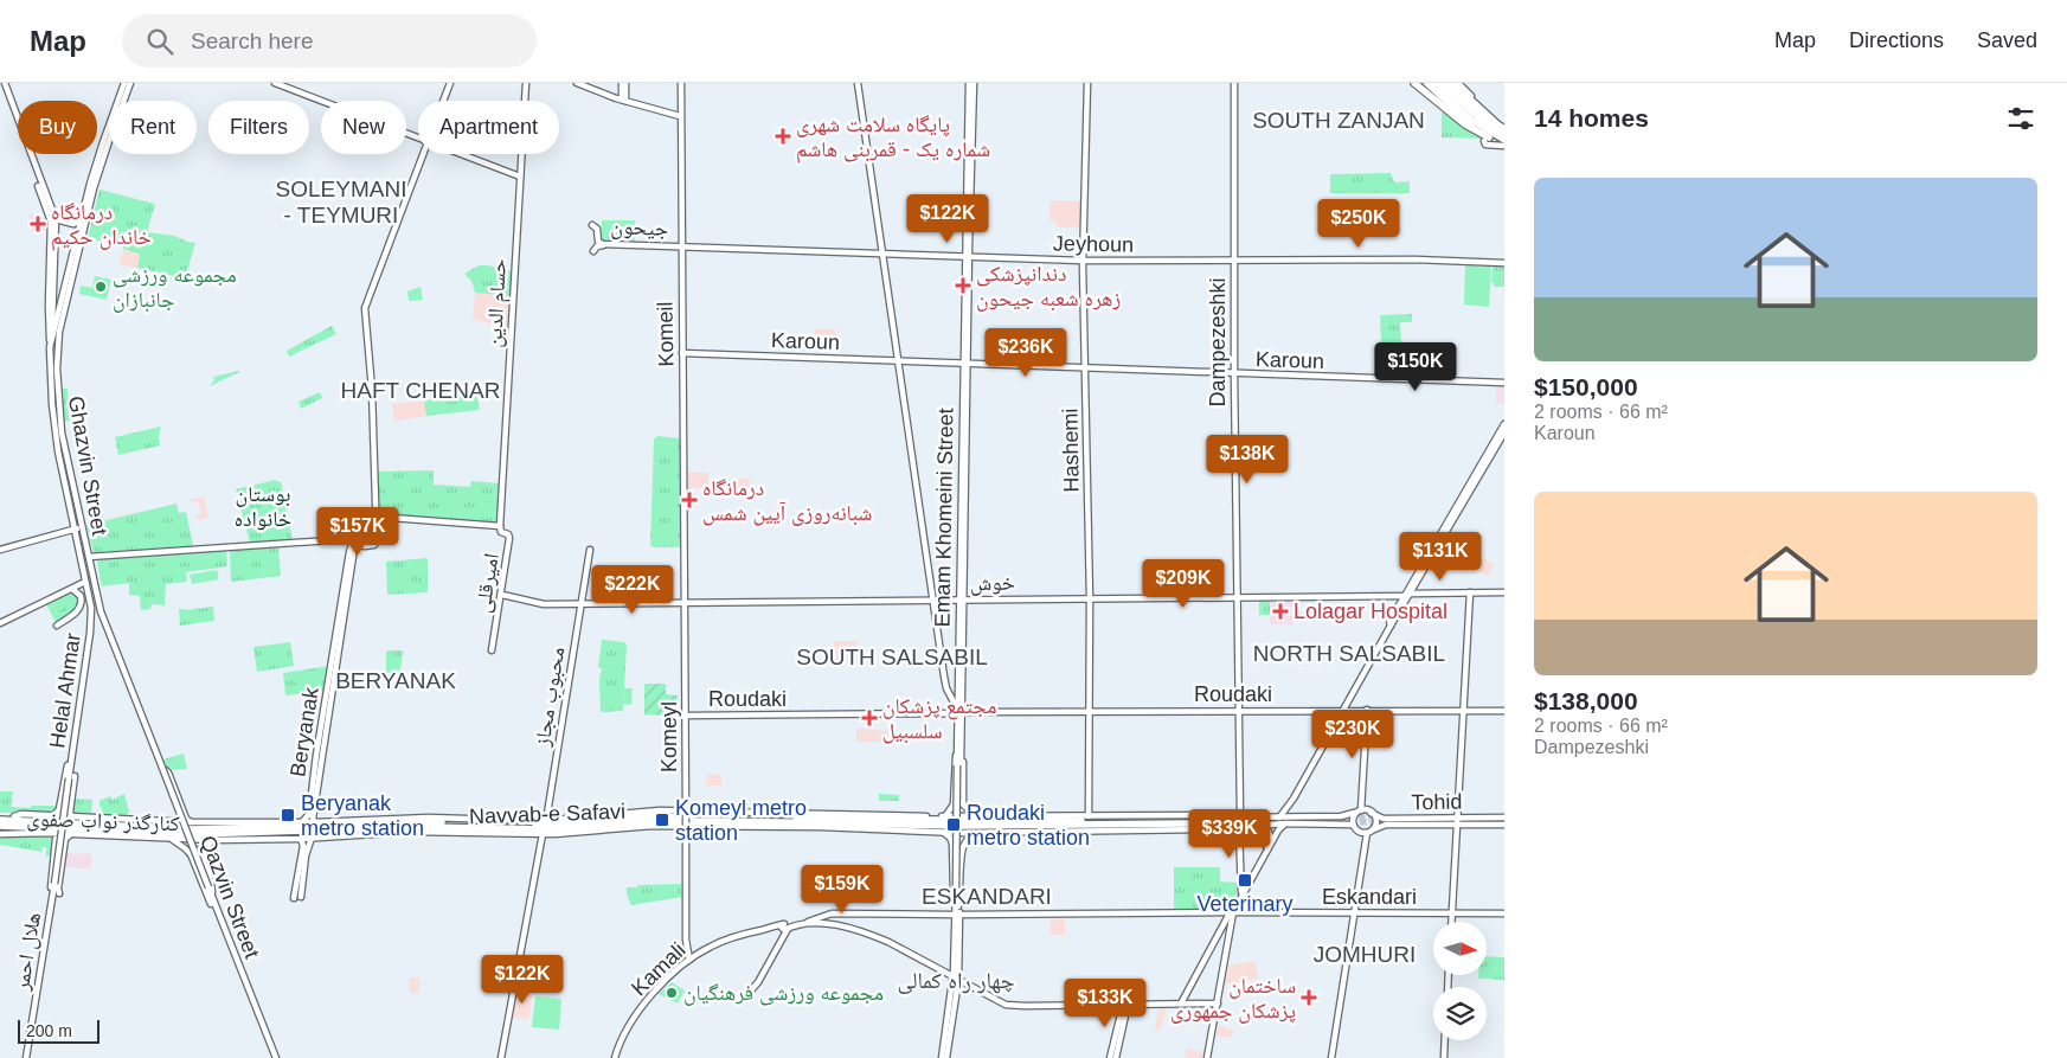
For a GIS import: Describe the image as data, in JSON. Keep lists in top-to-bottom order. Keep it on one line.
{"streets":{"main road":["جیحون","Jeyhoun","حسام الدین","Komeil","Karoun","Dampezeshki","Hashemi","Ghazvin Street","Emam Khomeini Street","امیرقلی","خوش","Helal Ahmar","Roudaki","محبوب مجاز","Beryanak","Komeyl","Tohid","Navvab-e Safavi","کنارگذر نواب صفوی","Qazvin Street","Eskandari","هلال احمر","Kamali"]},"crossings":[["جیحون","Jeyhoun"],["جیحون","Komeil"],["Jeyhoun","Komeil"],["Jeyhoun","Dampezeshki"],["Jeyhoun","Hashemi"],["Jeyhoun","Emam Khomeini Street"],["حسام الدین","امیرقلی"],["Komeil","Karoun"],["Komeil","Komeyl"],["Karoun","Dampezeshki"],["Karoun","Hashemi"],["Karoun","Emam Khomeini Street"],["Karoun","Komeyl"],["Dampezeshki","خوش"],["Dampezeshki","Roudaki"],["Hashemi","خوش"],["Hashemi","Roudaki"],["Hashemi","Navvab-e Safavi"],["Ghazvin Street","Helal Ahmar"],["Ghazvin Street","Qazvin Street"],["Emam Khomeini Street","خوش"],["Emam Khomeini Street","Roudaki"],["Emam Khomeini Street","Eskandari"],["Emam Khomeini Street","Kamali"],["امیرقلی","خوش"],["خوش","محبوب مجاز"],["خوش","Komeyl"],["Helal Ahmar","هلال احمر"],["Roudaki","Komeyl"],["Beryanak","کنارگذر نواب صفوی"],["Komeyl","Kamali"],["Tohid","Navvab-e Safavi"],["Navvab-e Safavi","کنارگذر نواب صفوی"],["Eskandari","Kamali"]],"districts":["SOUTH ZANJAN","SOLEYMANI - TEYMURI","HAFT CHENAR","NORTH SALSABIL","SOUTH SALSABIL","BERYANAK","ESKANDARI","JOMHURI","چهار راه کمالی"],"parks":["بوستان خانواده"],"places":{"health":["پایگاه سلامت شهری شماره یک - قمربنی هاشم","درمانگاه خاندان حکیم","دندانپزشکی زهره شعبه جیحون","درمانگاه شبانه‌روزی آیین شمس","Lolagar Hospital","مجتمع پزشکان سلسبیل","ساختمان پزشکان جمهوری"],"other":["مجموعه ورزشی جانبازان","مجموعه ورزشی فرهنگیان"],"transit":["Beryanak metro station","Komeyl metro station","Roudaki metro station","Veterinary"]},"scale_bar":"200 m","north":"right","page":{"header":"Map","search":"Search here","nav":["Map","Directions","Saved"],"heading":"14 homes","chip":["Buy","Rent","Filters","New","Apartment"],"list":[{"name":"$150,000","note":"2 rooms · 66 m² · Karoun"},{"name":"$138,000","note":"2 rooms · 66 m² · Dampezeshki"}],"price":["$122K","$250K","$236K","$150K","$138K","$157K","$131K","$209K","$222K","$230K","$339K","$159K","$122K","$133K"],"scale":"200 m"}}
